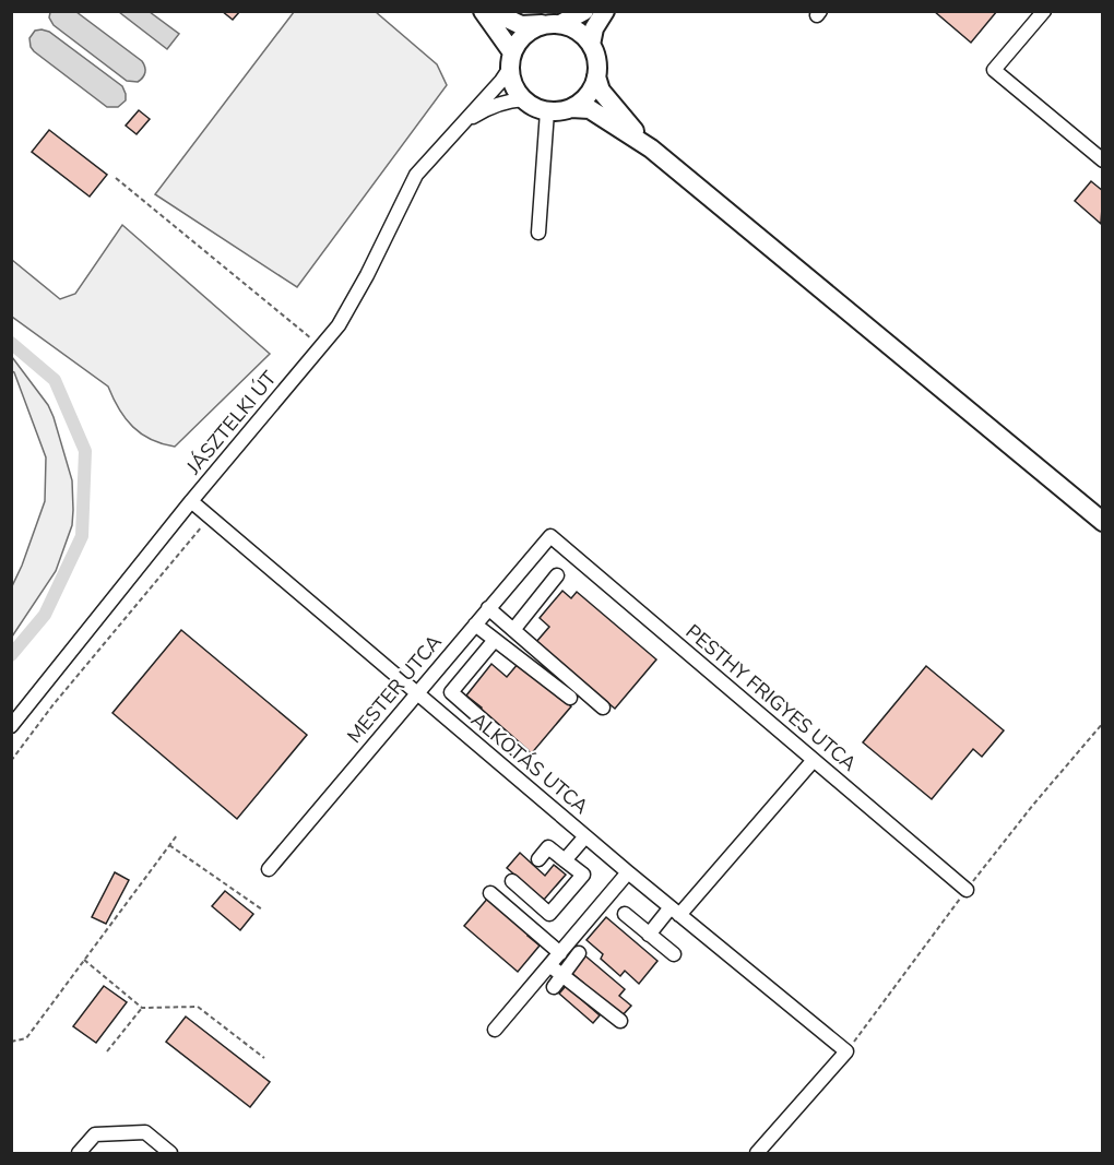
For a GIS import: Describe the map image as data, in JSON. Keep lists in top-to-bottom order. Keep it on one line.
{"streets":{"street":["JÁSZTELKI ÚT","MESTER UTCA","PESTHY FRIGYES UTCA","ALKOTÁS UTCA"]},"crossings":[["JÁSZTELKI ÚT","ALKOTÁS UTCA"],["MESTER UTCA","PESTHY FRIGYES UTCA"],["MESTER UTCA","ALKOTÁS UTCA"]]}
